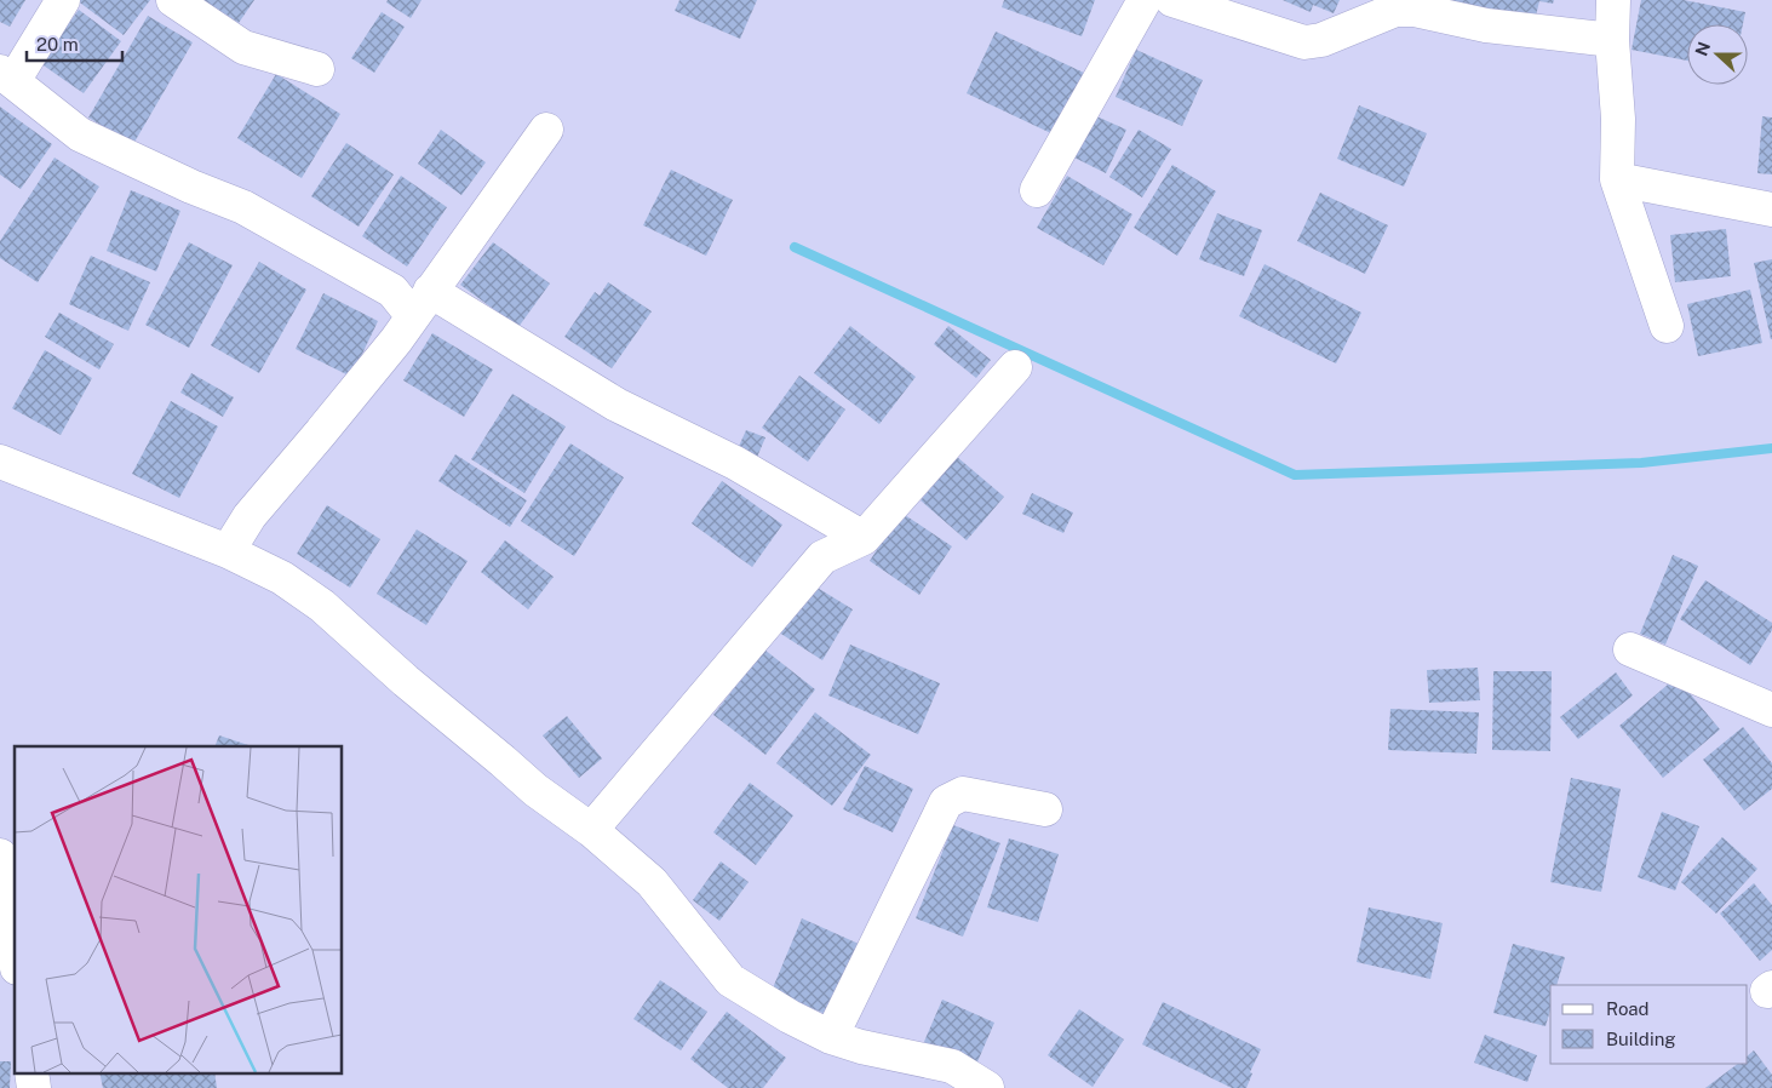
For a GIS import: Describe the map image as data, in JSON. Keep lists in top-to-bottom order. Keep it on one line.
{"legend":["Road","Building"],"scale_bar":"20 m","north":"left"}
